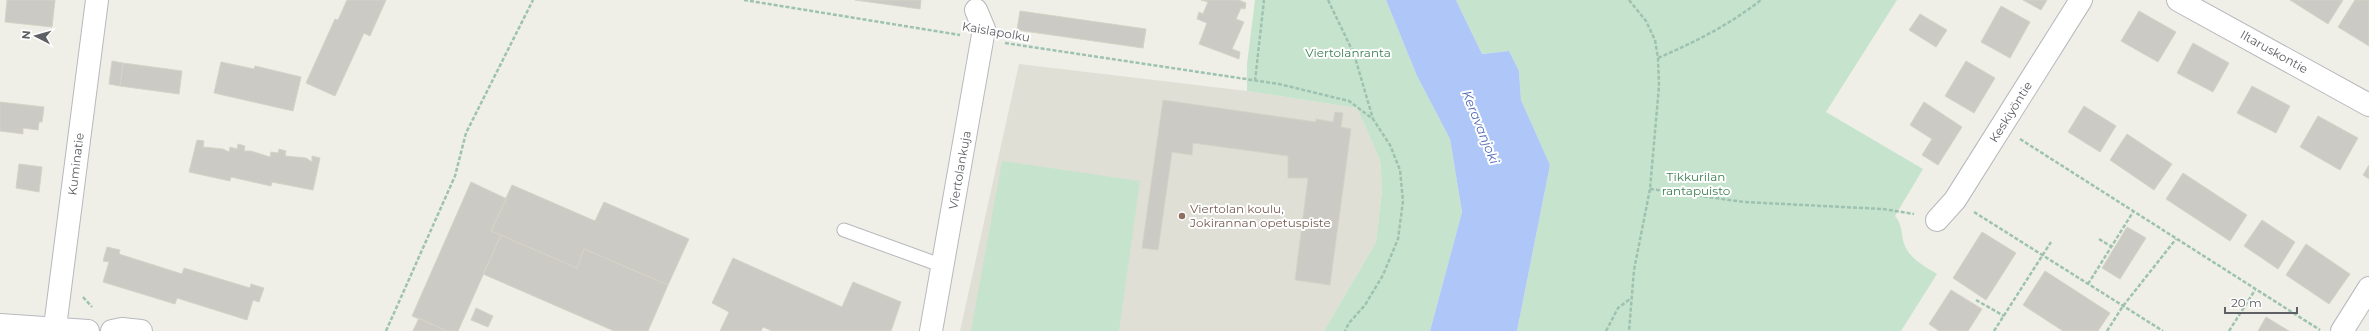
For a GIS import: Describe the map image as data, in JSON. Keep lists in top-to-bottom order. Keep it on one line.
{"streets":{"street":["Iltaruskontie","Keskiyöntie","Kuminatie","Viertolankuja"],"path":["Kaislapolku"]},"crossings":[["Kaislapolku","Viertolankuja"]],"water":["Keravanjoki"],"parks":["Viertolanranta","Tikkurilan rantapuisto"],"places":["Viertolan koulu, Jokirannan opetuspiste"],"scale_bar":"20 m","north":"left"}
